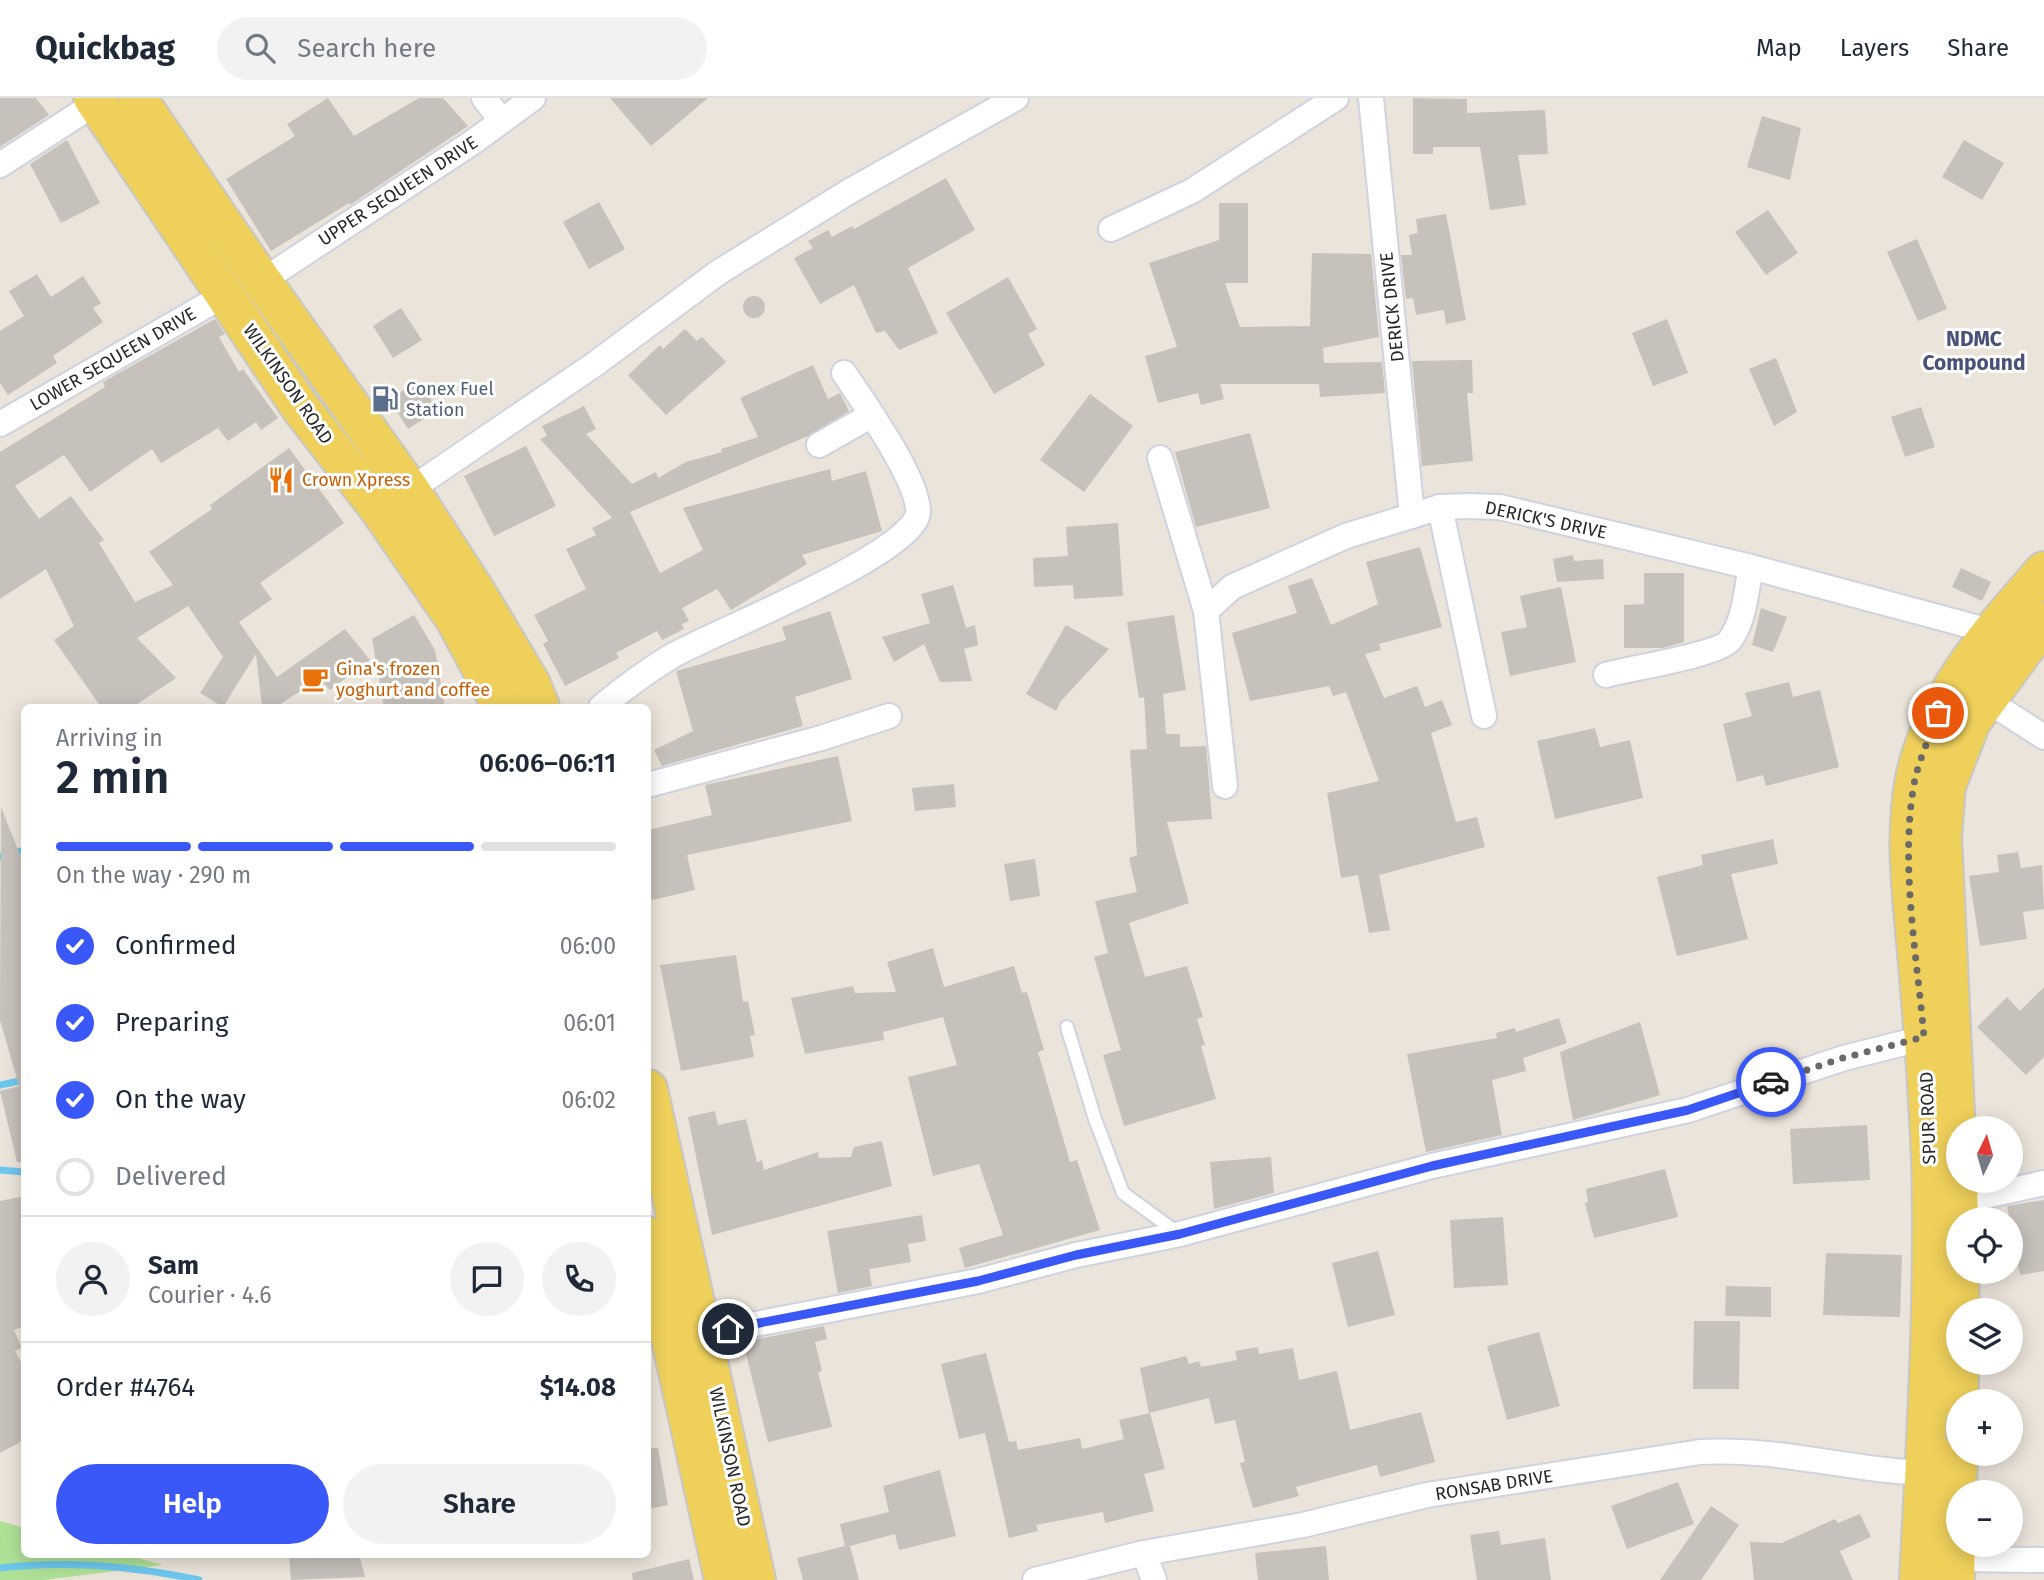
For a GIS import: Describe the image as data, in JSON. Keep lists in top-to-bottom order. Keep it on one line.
{"streets":{"main road":["WILKINSON ROAD","SPUR ROAD"],"street":["UPPER SEQUEEN DRIVE","DERICK DRIVE","LOWER SEQUEEN DRIVE","DERICK'S DRIVE","RONSAB DRIVE"]},"crossings":[["UPPER SEQUEEN DRIVE","WILKINSON ROAD"],["DERICK DRIVE","DERICK'S DRIVE"],["LOWER SEQUEEN DRIVE","WILKINSON ROAD"],["DERICK'S DRIVE","SPUR ROAD"],["SPUR ROAD","RONSAB DRIVE"]],"districts":["NDMC Compound"],"places":{"fuel station":["Conex Fuel Station"],"restaurant":["Crown Xpress"],"cafe":["Gina's frozen yoghurt and coffee"]},"north":"top","page":{"header":"Quickbag","search":"Search here","nav":["Map","Layers","Share"],"heading":["2 min","Arriving in","06:06–06:11"],"panel":["Sam","Courier · 4.6","Order #4764","$14.08"],"bar":"On the way · 290 m","list":[["Confirmed","06:00"],["Preparing","06:01"],["On the way","06:02"],"Delivered"],"map_buttons":["+","−"],"buttons":["Help","Share"]}}
